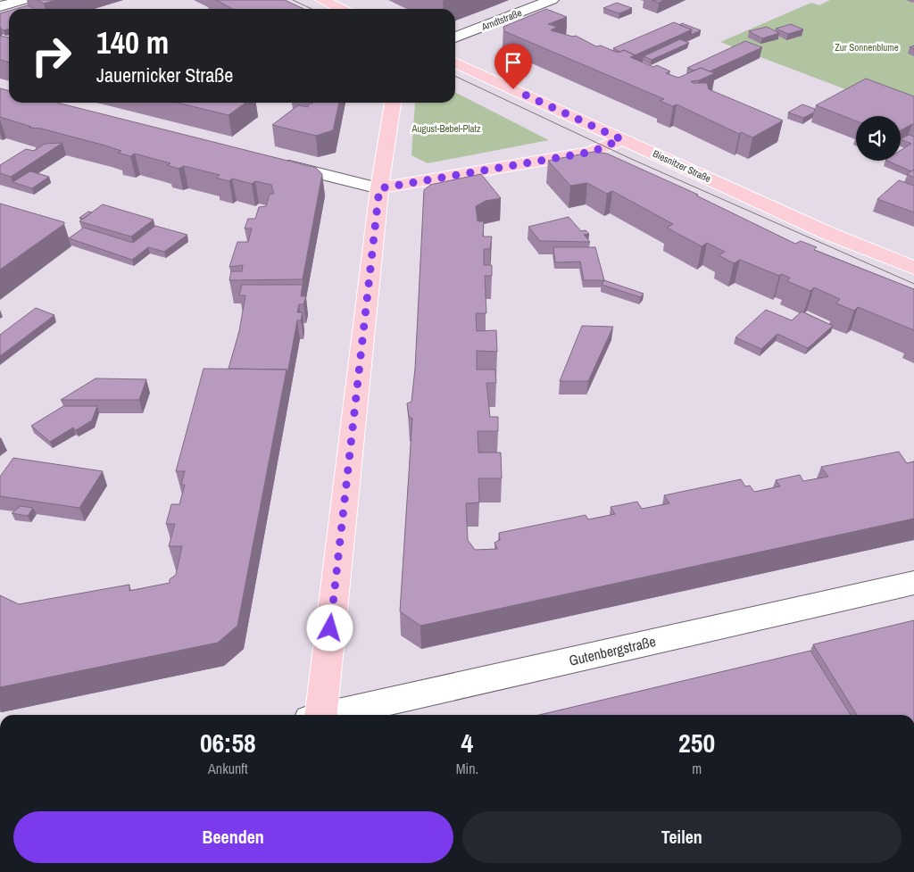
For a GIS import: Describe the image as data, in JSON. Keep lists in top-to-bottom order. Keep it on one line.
{"streets":{"main road":["Biesnitzer Straße"],"street":["Arndtstraße","Gutenbergstraße"]},"parks":["Zur Sonnenblume","August-Bebel-Platz"],"page":{"turn":["140 m","Jauernicker Straße"],"eta":["06:58","Ankunft","4","Min.","250","m"],"buttons":["Beenden","Teilen"]}}
